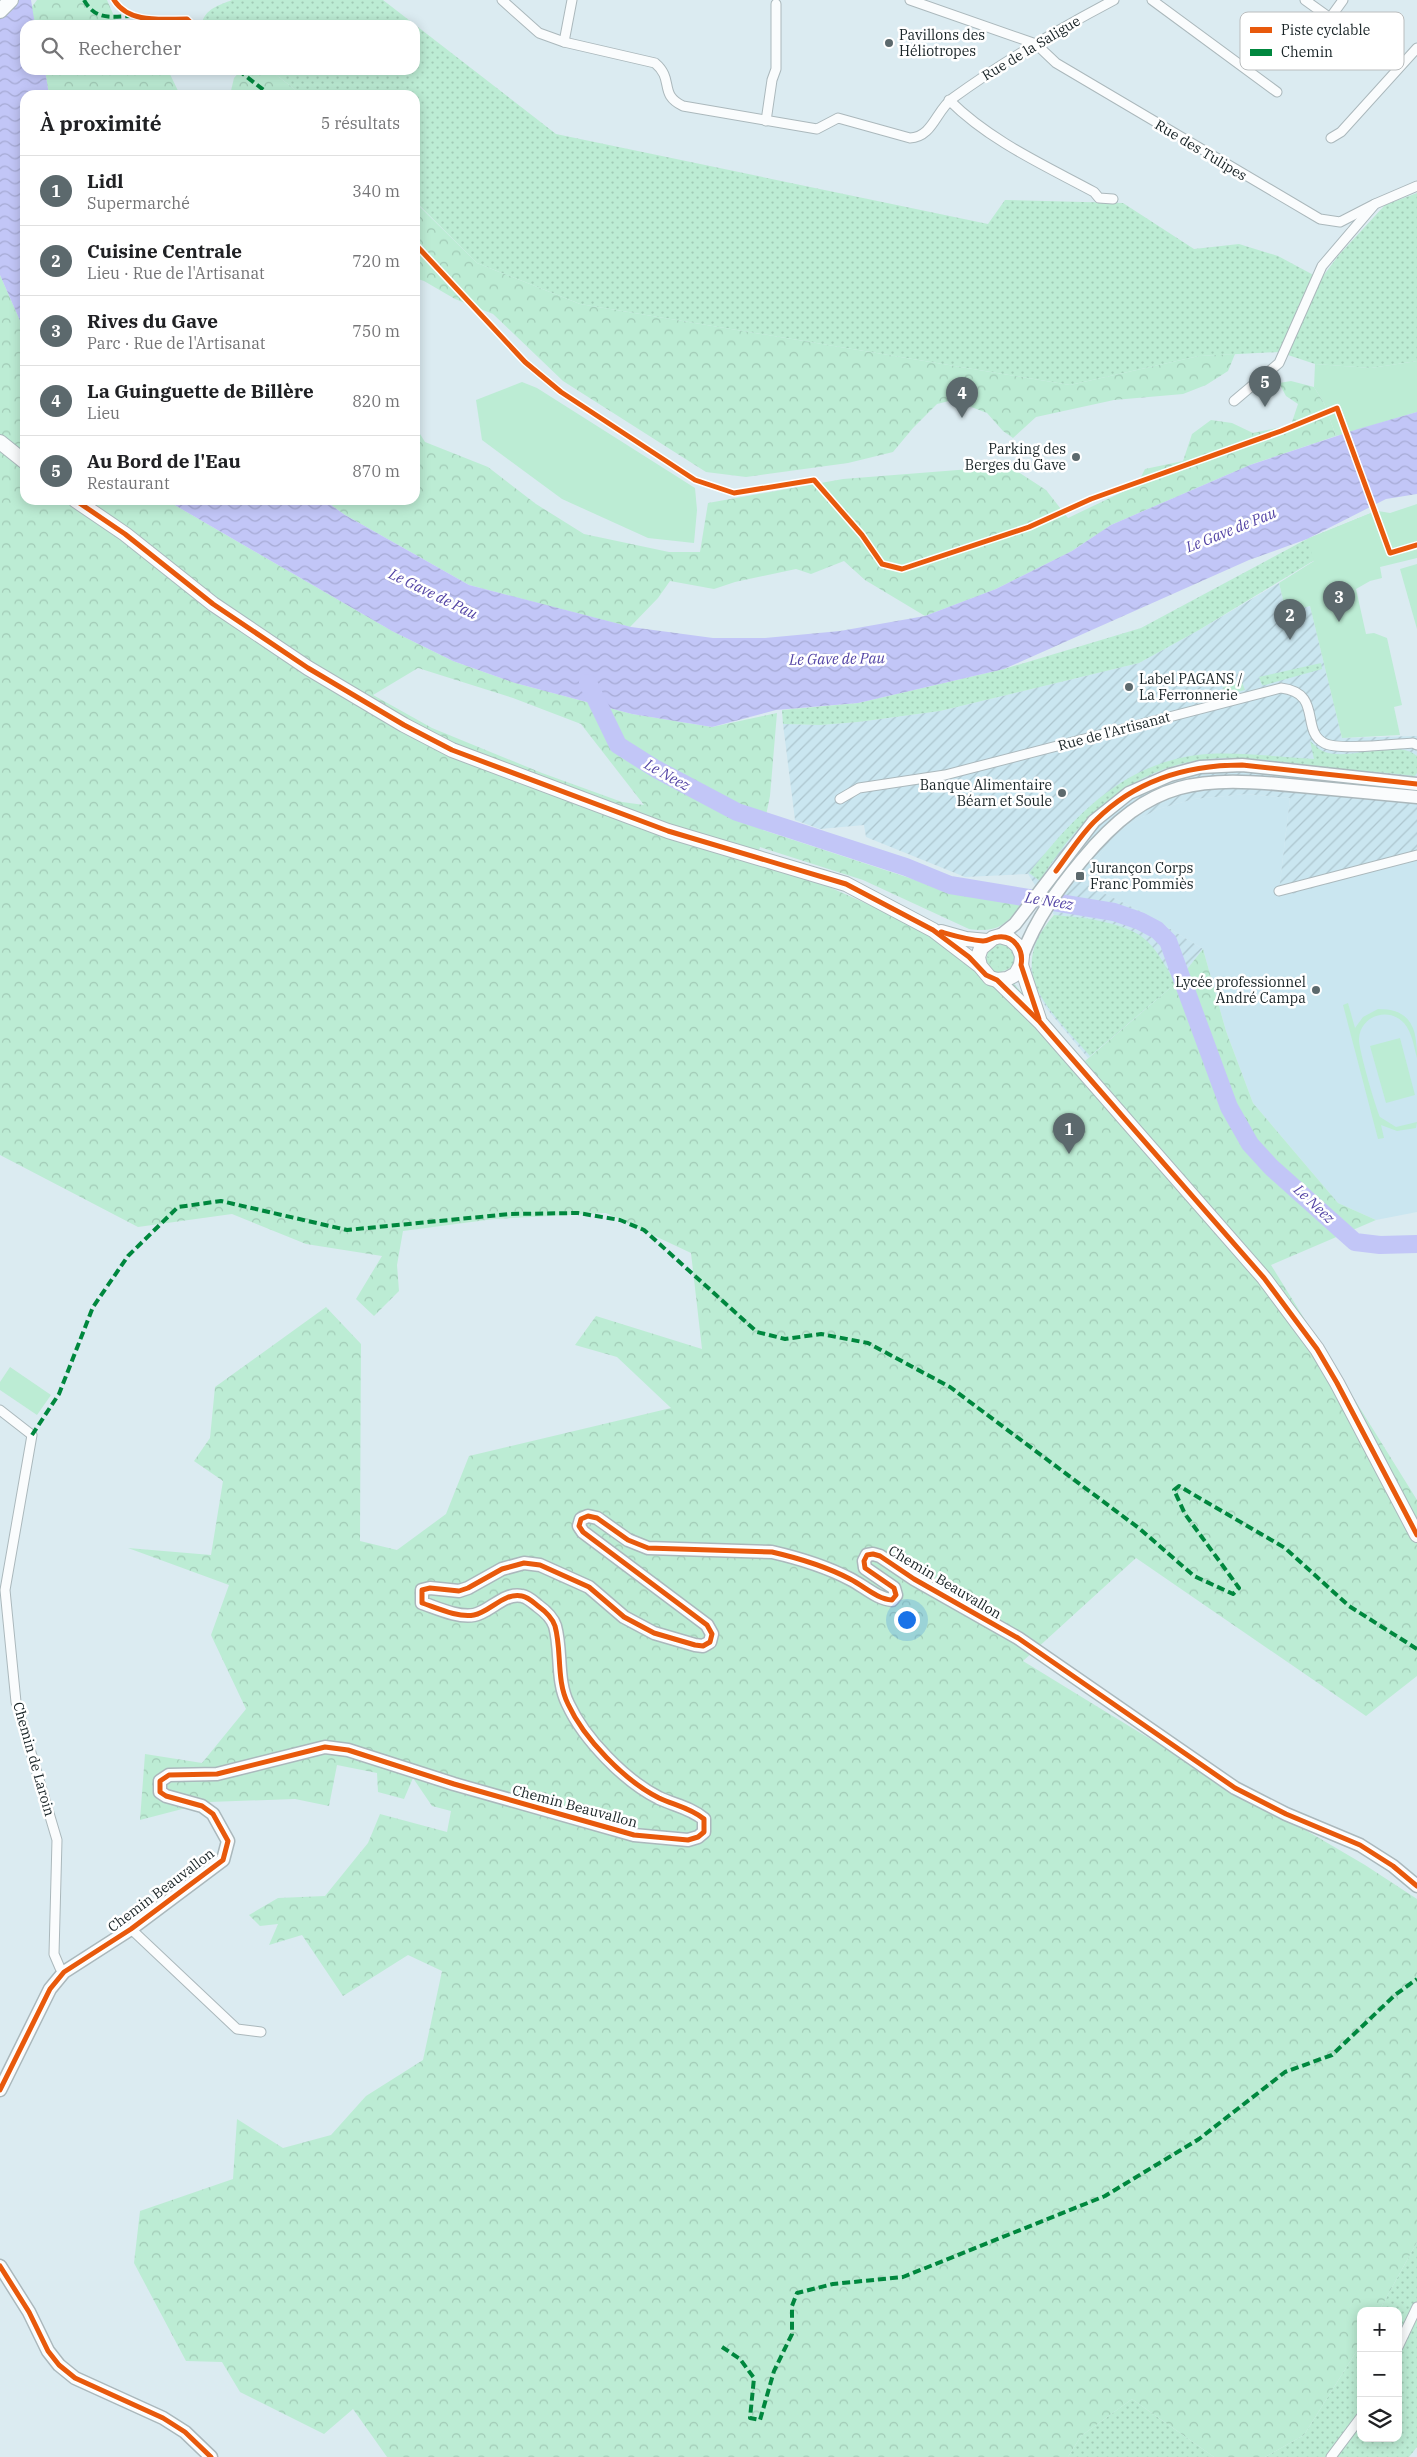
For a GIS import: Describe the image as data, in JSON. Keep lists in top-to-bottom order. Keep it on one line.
{"streets":{"street":["Rue de la Saligue","Rue des Tulipes","Rue de l'Artisanat","Chemin Beauvallon","Chemin de Laroin"]},"crossings":[["Rue de la Saligue","Rue des Tulipes"],["Chemin Beauvallon","Chemin de Laroin"]],"water":["Le Gave de Pau","Le Neez"],"places":{"other":["Pavillons des Héliotropes","Parking des Berges du Gave","Label PAGANS / La Ferronnerie","Banque Alimentaire Béarn et Soule","Lycée professionnel André Campa"],"transit":["Jurançon Corps Franc Pommiès"]},"legend":["Piste cyclable","Chemin"],"page":{"search":"Rechercher","heading":["À proximité","5 résultats"],"list":[{"mark":"1","name":"Lidl","note":"Supermarché","value":"340 m"},{"mark":"2","name":"Cuisine Centrale","note":"Lieu · Rue de l'Artisanat","value":"720 m"},{"mark":"3","name":"Rives du Gave","note":"Parc · Rue de l'Artisanat","value":"750 m"},{"mark":"4","name":"La Guinguette de Billère","note":"Lieu","value":"820 m"},{"mark":"5","name":"Au Bord de l'Eau","note":"Restaurant","value":"870 m"}],"pins":["5","4","3","2","1"],"map_buttons":["+","−"]}}
